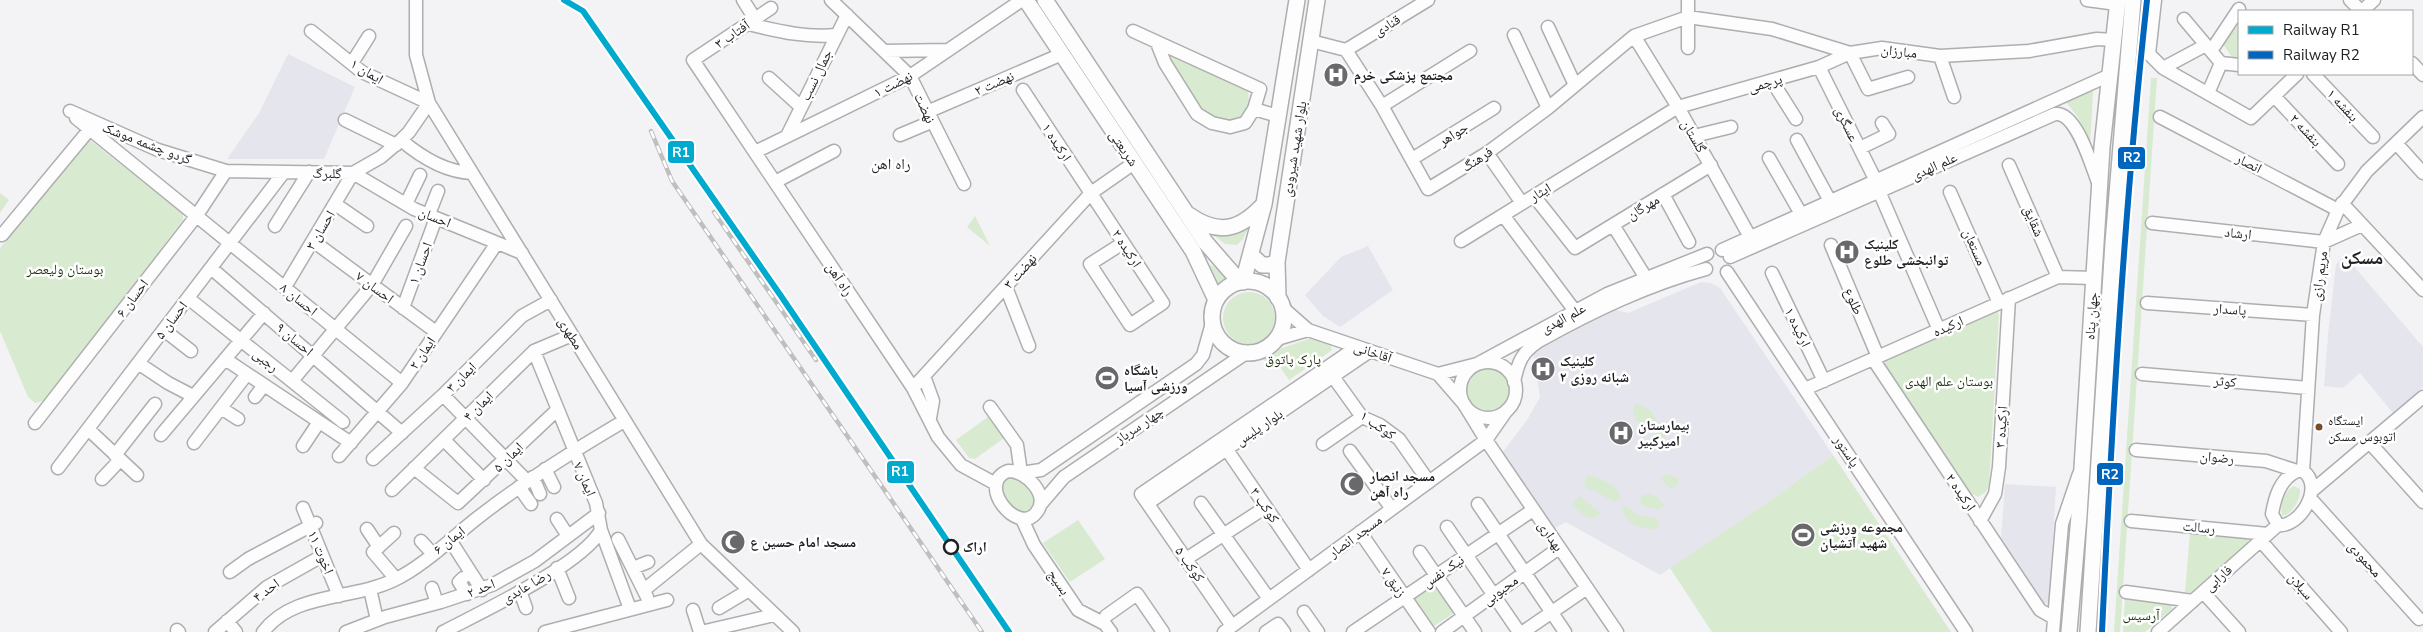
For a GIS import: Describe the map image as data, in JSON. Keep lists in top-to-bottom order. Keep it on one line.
{"streets":{"main road":["شریعتی","بلوار شهید شیرودی","جهان پناه"],"street":["قنادی","آفتاب ۳","مبارزان","ایمان ۱","جمال نسب","نهضت ۲","پرچمی","نهضت ۱","بنفشه ۱","نهضت","عسگری","بنفشه ۲","جواهر","گلستان","ارکیده ۱","گردو چشمه موشک","فرهنگ","انصار","علم الهدی","گلبرگ","ایثار","مهرگان","احسان","شقایق","احسان ۳","ارشاد","مستعان","ارکیده ۲","احسان ۱","نهضت ۳","مریم رازی","راه آهن","احسان ۷","احسان ۶","احسان ۸","طلوع","پاسدار","احسان ۵","ارکیده","ارکیده ١","مطهری","احسان ۹","آقاخانی","ایمان ۲","رجبی","ایمان ۳","کوثر","ایمان ۴","چهار سرباز","کوکب ۱","بلوار پلیس","ارکیده ۳","پاستور","ایمان ۵","رضوان","ایمان ۷","کوکب ۳","رسالت","مسجد انصار","بهداری","ایمان ۶","اخوت ۱۱","محمودی","کوکب ۵","نیک نفس","فارابی","بسیج","زنبق ۷","رضا عابدی","سبلان","احد ۲","احد ۴","محبوبی"]},"crossings":[["قنادی","فرهنگ"],["آفتاب ۳","راه آهن"],["مبارزان","پرچمی"],["مبارزان","فرهنگ"],["مبارزان","جهان پناه"],["ایمان ۱","گلبرگ"],["ایمان ۱","مطهری"],["جمال نسب","نهضت ۱"],["جمال نسب","نهضت"],["نهضت ۲","نهضت"],["نهضت ۲","شریعتی"],["پرچمی","عسگری"],["پرچمی","گلستان"],["پرچمی","ایثار"],["نهضت ۱","نهضت"],["نهضت ۱","راه آهن"],["عسگری","علم الهدی"],["عسگری","ارکیده"],["جواهر","فرهنگ"],["گلستان","فرهنگ"],["گلستان","علم الهدی"],["گلستان","ایثار"],["گلستان","مهرگان"],["ارکیده ۱","ارکیده ۲"],["ارکیده ۱","نهضت ۳"],["گردو چشمه موشک","گلبرگ"],["گردو چشمه موشک","احسان ۶"],["گردو چشمه موشک","احسان ۸"],["شریعتی","بلوار شهید شیرودی"],["شریعتی","نهضت ۳"],["شریعتی","چهار سرباز"],["بلوار شهید شیرودی","چهار سرباز"],["انصار","مریم رازی"],["علم الهدی","جهان پناه"],["علم الهدی","پاستور"],["علم الهدی","مسجد انصار"],["علم الهدی","بهداری"],["گلبرگ","احسان"],["گلبرگ","احسان ۳"],["گلبرگ","احسان ۶"],["گلبرگ","احسان ۵"],["گلبرگ","مطهری"],["ایثار","مهرگان"],["احسان","احسان ۳"],["احسان","احسان ۱"],["احسان","مطهری"],["احسان","ایمان ۲"],["شقایق","ارکیده"],["احسان ۳","احسان ۷"],["احسان ۳","احسان ۸"],["ارشاد","مریم رازی"],["مستعان","ارکیده"],["مستعان","ارکیده ۳"],["ارکیده ۲","نهضت ۳"],["ارکیده ۲","طلوع"],["ارکیده ۲","ارکیده"],["ارکیده ۲","ارکیده ۳"],["احسان ۱","احسان ۷"],["نهضت ۳","راه آهن"],["مریم رازی","پاسدار"],["مریم رازی","کوثر"],["مریم رازی","رضوان"],["مریم رازی","محمودی"],["راه آهن","چهار سرباز"],["راه آهن","بسیج"],["احسان ۷","ایمان ۲"],["احسان ۶","احسان ۸"],["احسان ۸","احسان ۵"],["احسان ۸","ایمان ۲"],["طلوع","ارکیده"],["جهان پناه","ارکیده"],["احسان ۵","احسان ۹"],["احسان ۵","رجبی"],["ارکیده","ارکیده ١"],["ارکیده","ارکیده ۳"],["ارکیده","پاستور"],["مطهری","ایمان ۳"],["مطهری","ایمان ۴"],["مطهری","ایمان ۶"],["احسان ۹","ایمان ۲"],["احسان ۹","ایمان ۳"],["آقاخانی","بلوار پلیس"],["ایمان ۲","رجبی"],["ایمان ۴","ایمان ۵"],["ایمان ۴","ایمان ۷"],["چهار سرباز","بسیج"],["کوکب ۱","بلوار پلیس"],["کوکب ۱","مسجد انصار"],["بلوار پلیس","کوکب ۳"],["بلوار پلیس","کوکب ۵"],["ایمان ۵","ایمان ۷"],["رضوان","محمودی"],["ایمان ۷","ایمان ۶"],["ایمان ۷","رضا عابدی"],["ایمان ۷","احد ۲"],["کوکب ۳","مسجد انصار"],["رسالت","فارابی"],["رسالت","سبلان"],["مسجد انصار","بهداری"],["مسجد انصار","کوکب ۵"],["مسجد انصار","زنبق ۷"],["بهداری","نیک نفس"],["بهداری","محبوبی"],["ایمان ۶","اخوت ۱۱"],["اخوت ۱۱","احد ۴"],["محمودی","فارابی"],["نیک نفس","زنبق ۷"],["فارابی","سبلان"]],"districts":["راه اهن","مسکن"],"parks":["بوستان ولیعصر","پارک پاتوق","بوستان علم الهدی","آرسیس"],"places":{"hospital":["مجتمع پزشکی خرم","کلینیک توانبخشی طلوع","کلینیک شبانه روزی ۲","بیمارستان امیرکبیر"],"sports":["باشگاه ورزشی آسیا","مجموعه ورزشی شهید آتشیان"],"other":["ایستگاه اتوبوس مسکن","اراک"],"mosque":["مسجد انصار راه آهن","مسجد امام حسین ع"]},"lines":["rail line R1","rail line R2"],"legend":["Railway R1","Railway R2"]}
